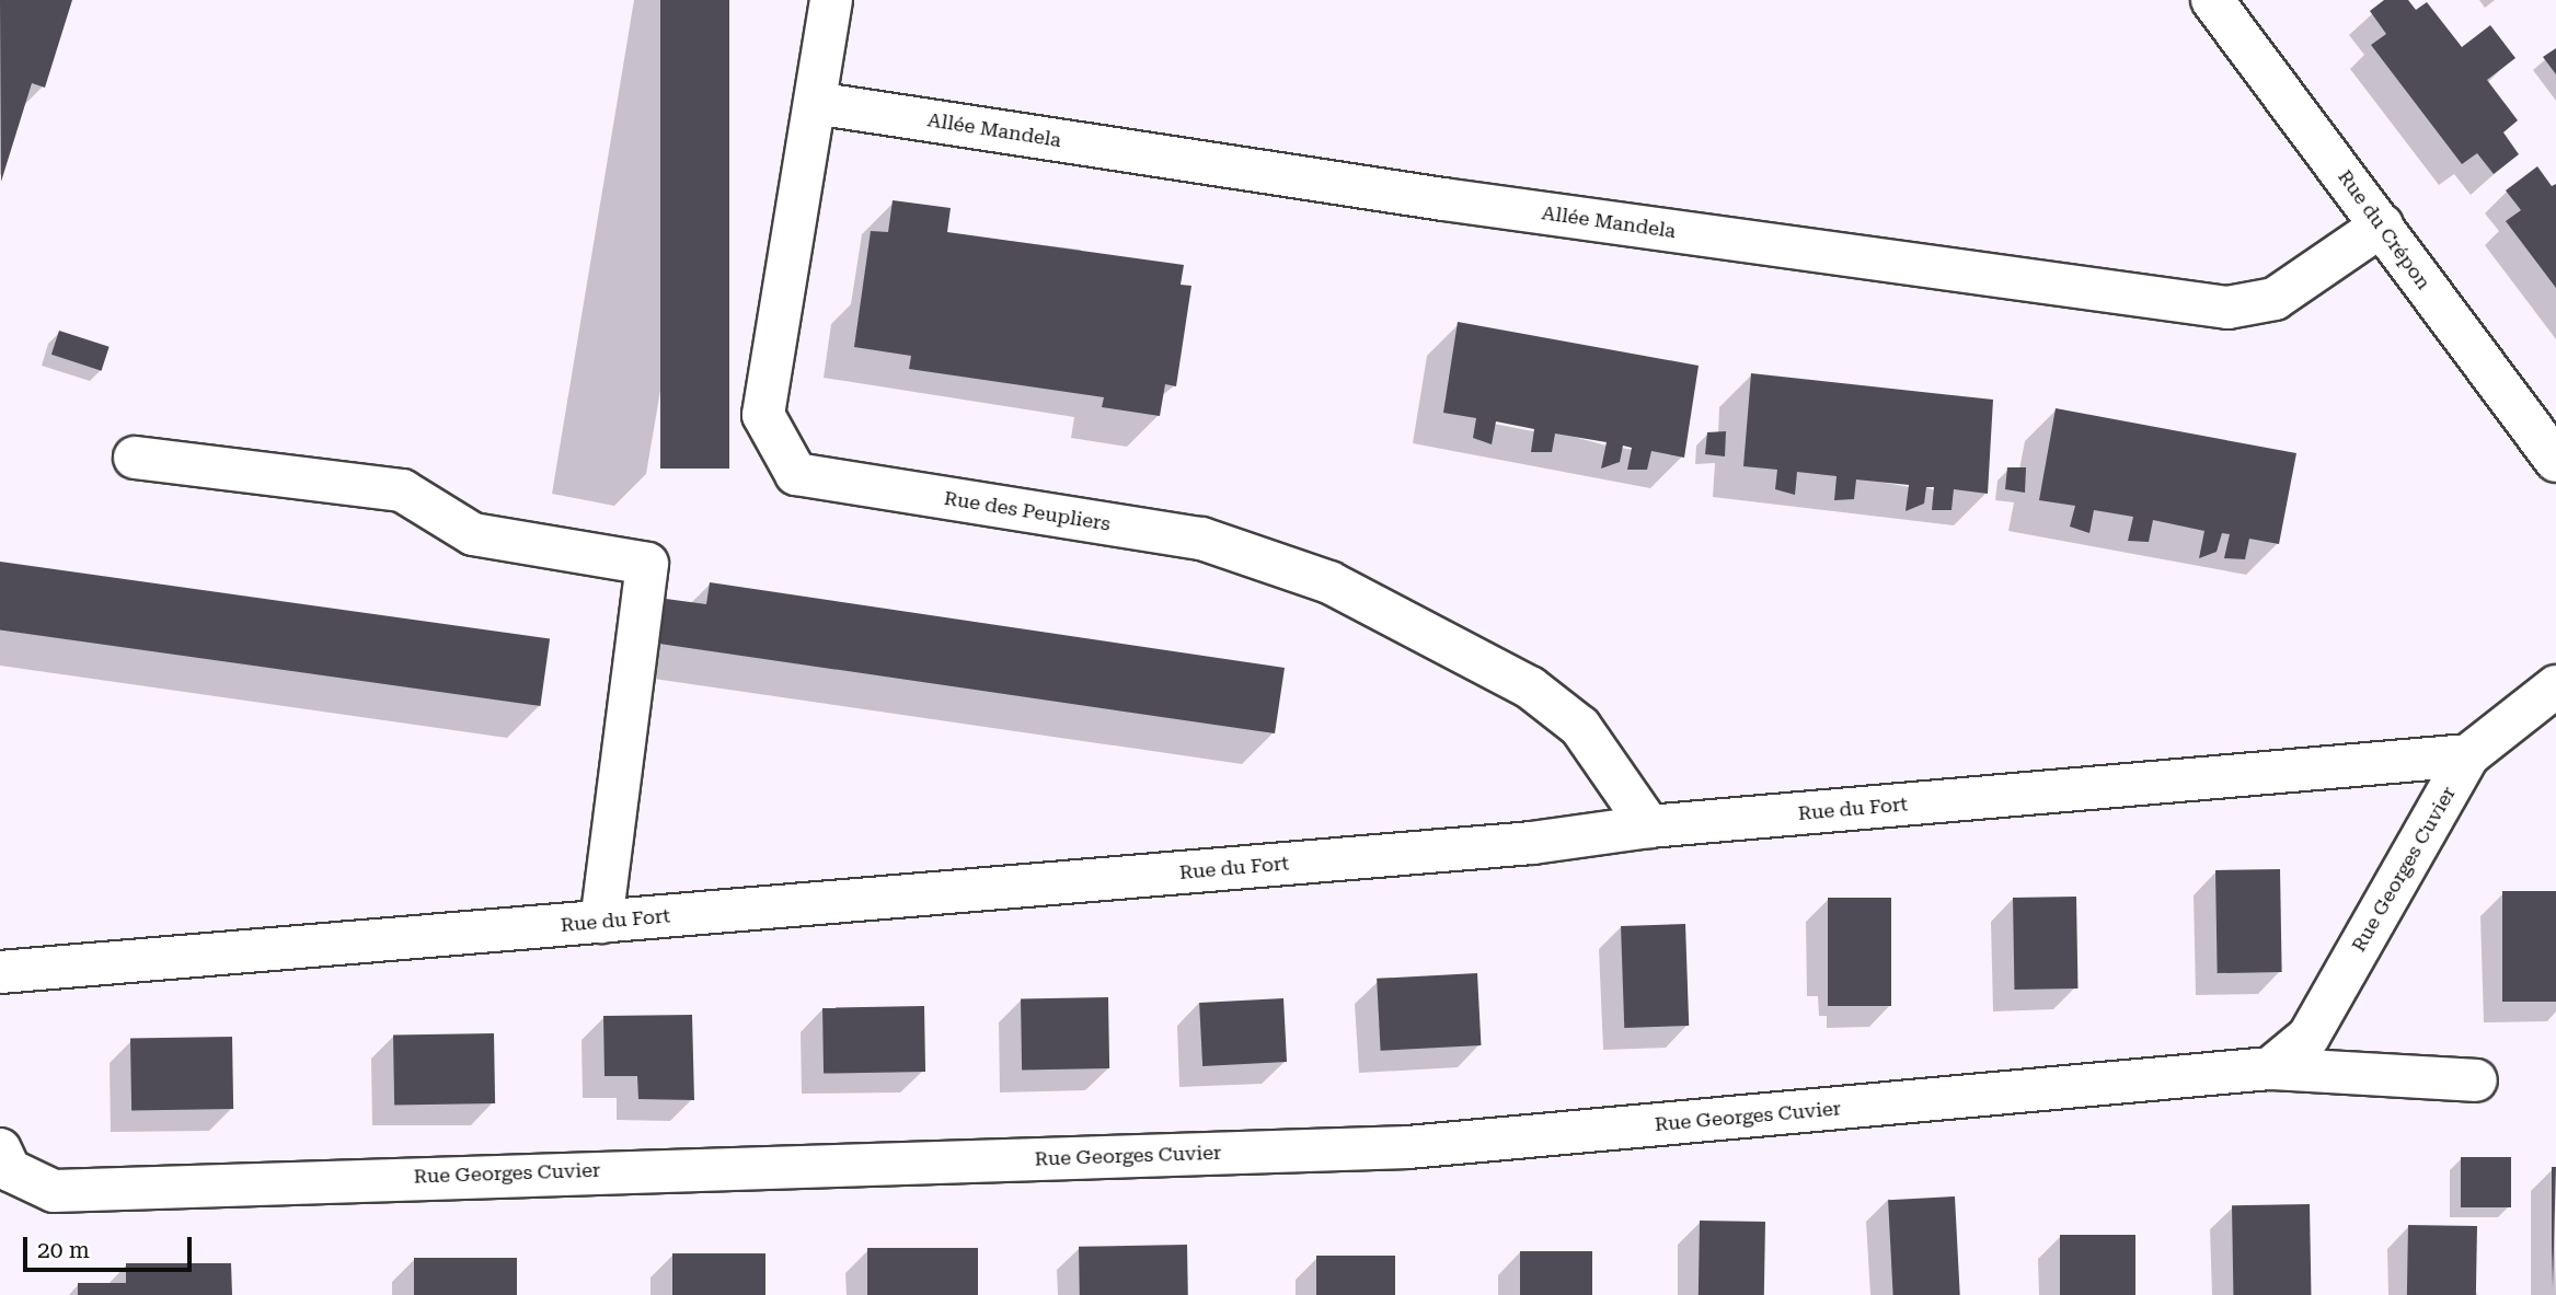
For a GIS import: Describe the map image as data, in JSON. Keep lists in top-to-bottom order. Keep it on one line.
{"streets":{"street":["Allée Mandela","Rue du Crépon","Rue des Peupliers","Rue du Fort","Rue Georges Cuvier"]},"crossings":[["Allée Mandela","Rue du Crépon"],["Allée Mandela","Rue des Peupliers"],["Rue des Peupliers","Rue du Fort"],["Rue du Fort","Rue Georges Cuvier"]],"scale_bar":"20 m"}
